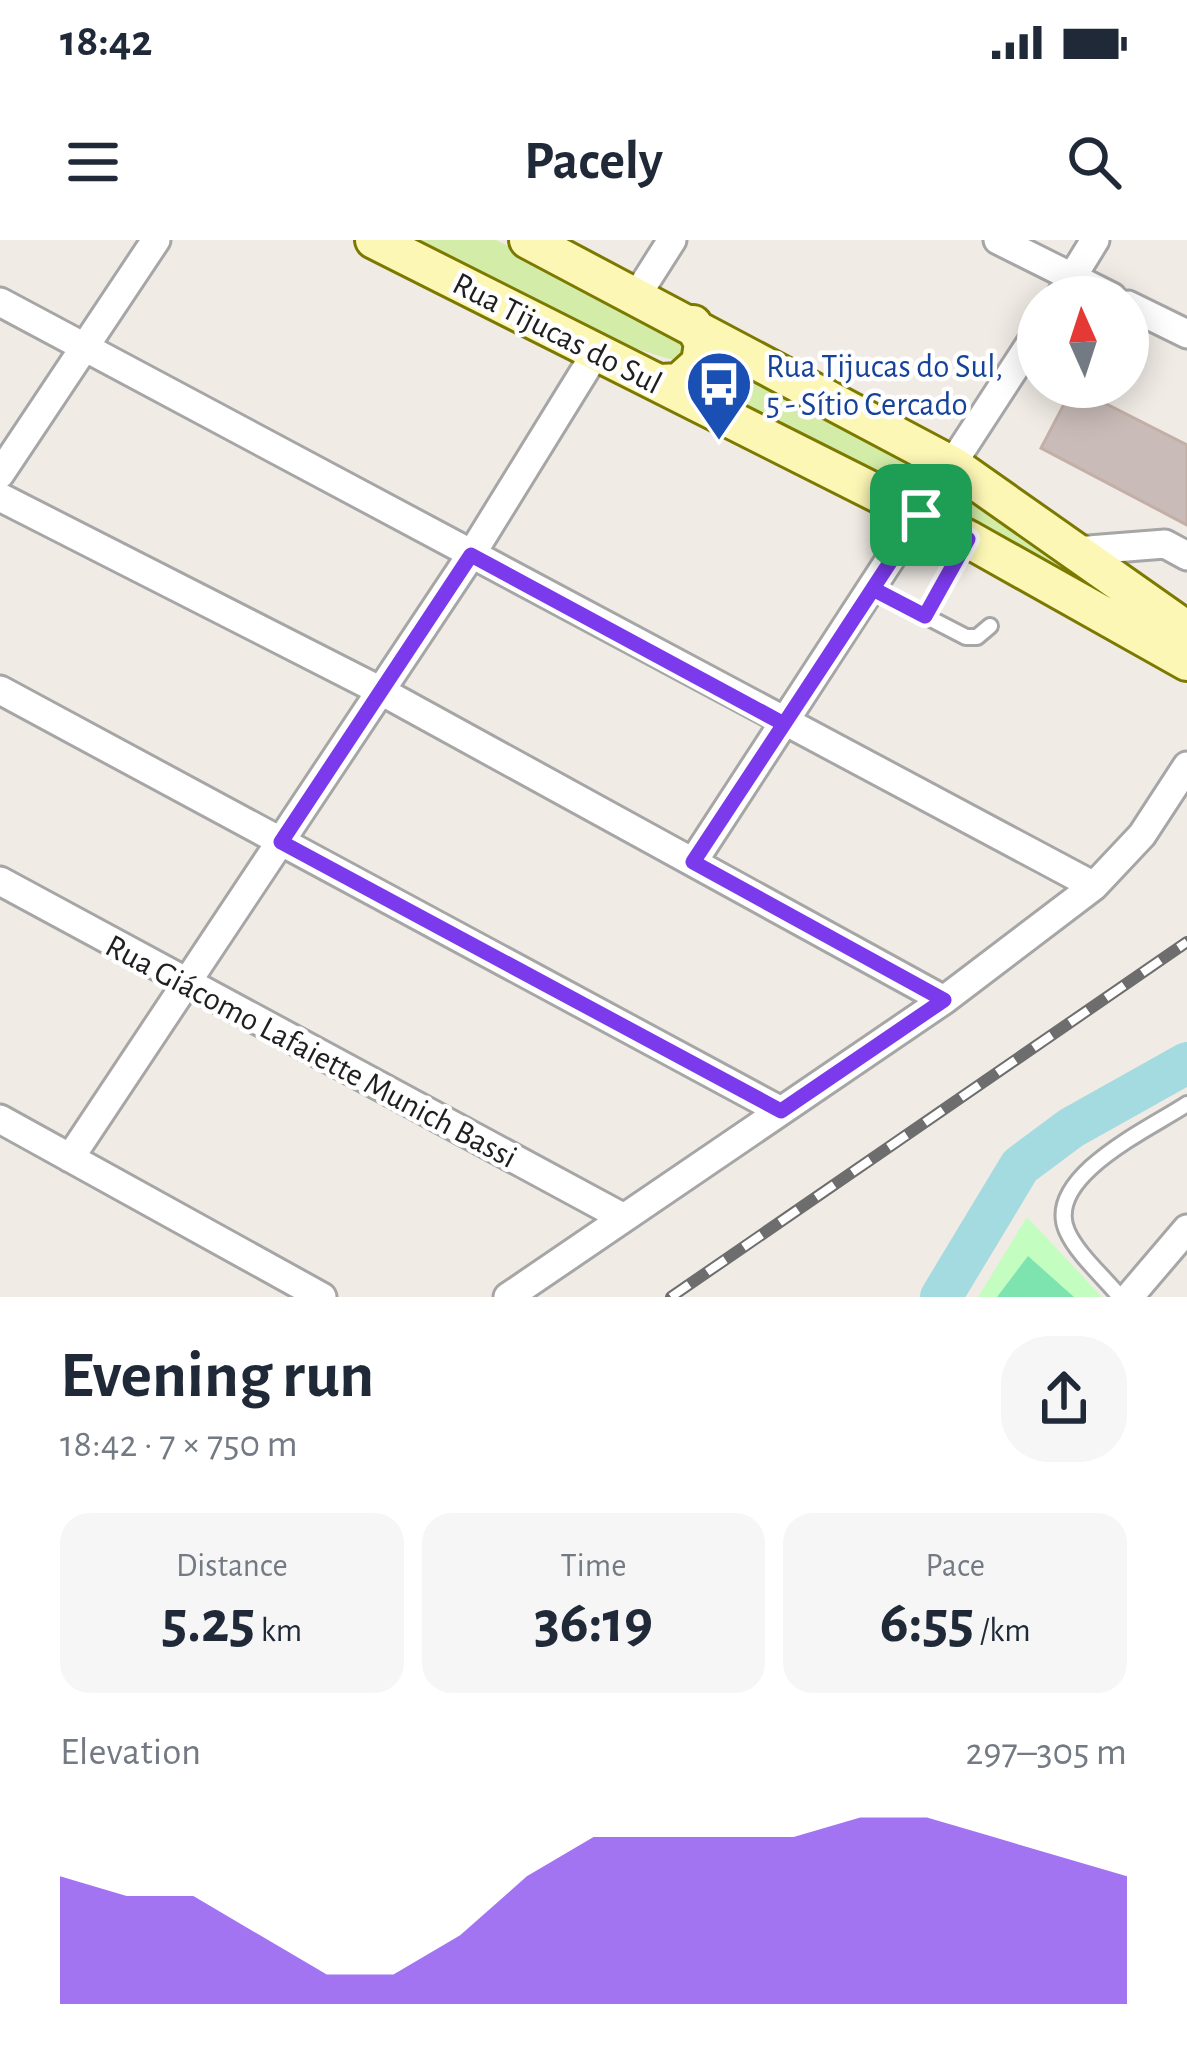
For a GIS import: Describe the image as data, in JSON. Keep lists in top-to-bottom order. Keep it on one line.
{"streets":{"main road":["Rua Tijucas do Sul"],"street":["Rua Giácomo Lafaiette Munich Bassi"]},"places":{"bus stop":["Rua Tijucas do Sul, 5 - Sítio Cercado"]},"north":"top","page":{"status":"18:42","header":"Pacely","heading":["Evening run","18:42 · 7 × 750 m"],"stats":[["Distance","5.25 km"],["Time","36:19"],["Pace","6:55 /km"]],"chart":["Elevation","297–305 m"]}}
